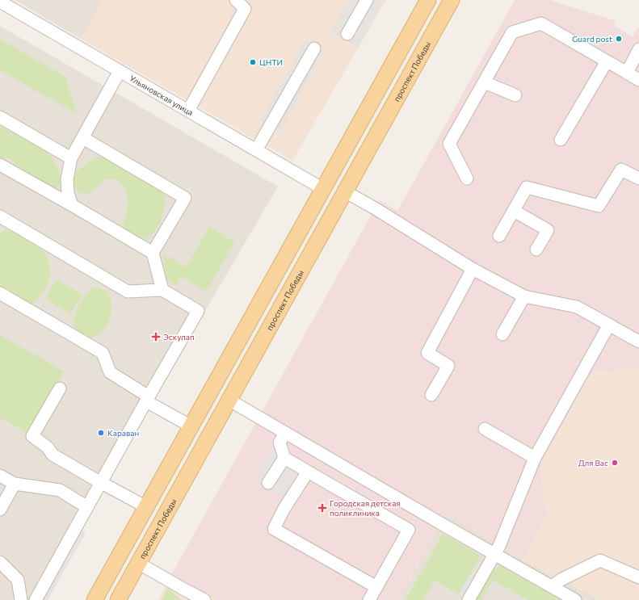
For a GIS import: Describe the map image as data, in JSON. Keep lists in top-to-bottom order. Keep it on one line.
{"streets":{"main road":["проспект Победы"],"street":["Ульяновская улица"]},"places":{"other":["Guard post","ЦНТИ","Караван","Для Вас"],"health":["Эскулап","Городская детская поликлиника"]}}
